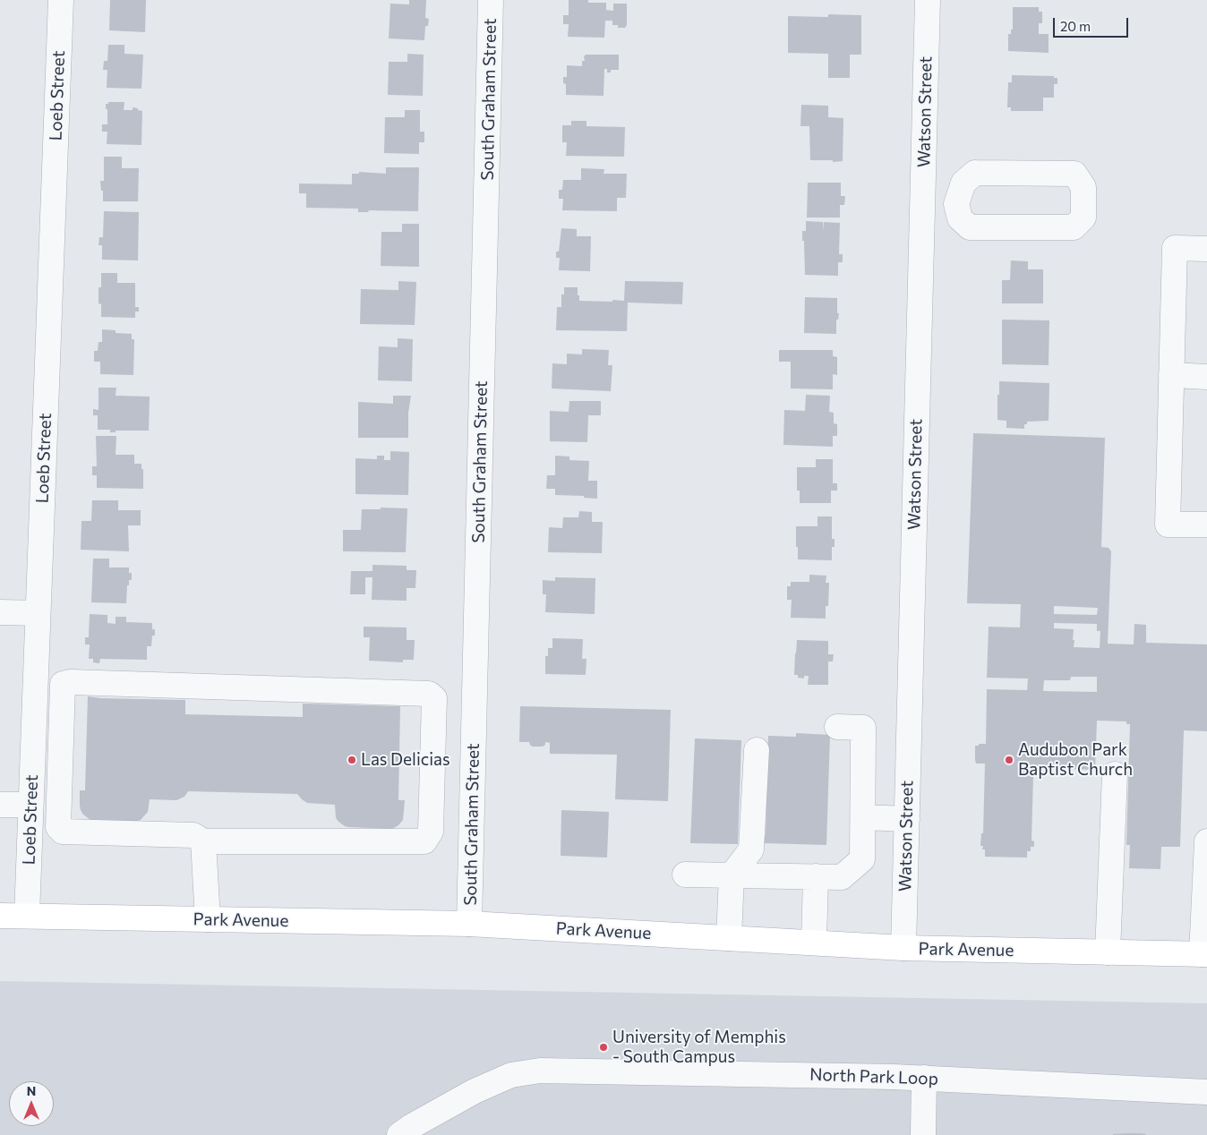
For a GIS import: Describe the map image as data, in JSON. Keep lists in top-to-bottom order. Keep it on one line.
{"streets":{"main road":["Park Avenue"],"street":["Loeb Street","South Graham Street","Watson Street","North Park Loop"]},"crossings":[["Loeb Street","Park Avenue"],["South Graham Street","Park Avenue"],["Watson Street","Park Avenue"]],"places":["Las Delicias","Audubon Park Baptist Church","University of Memphis - South Campus"],"scale_bar":"20 m","north":"top"}
